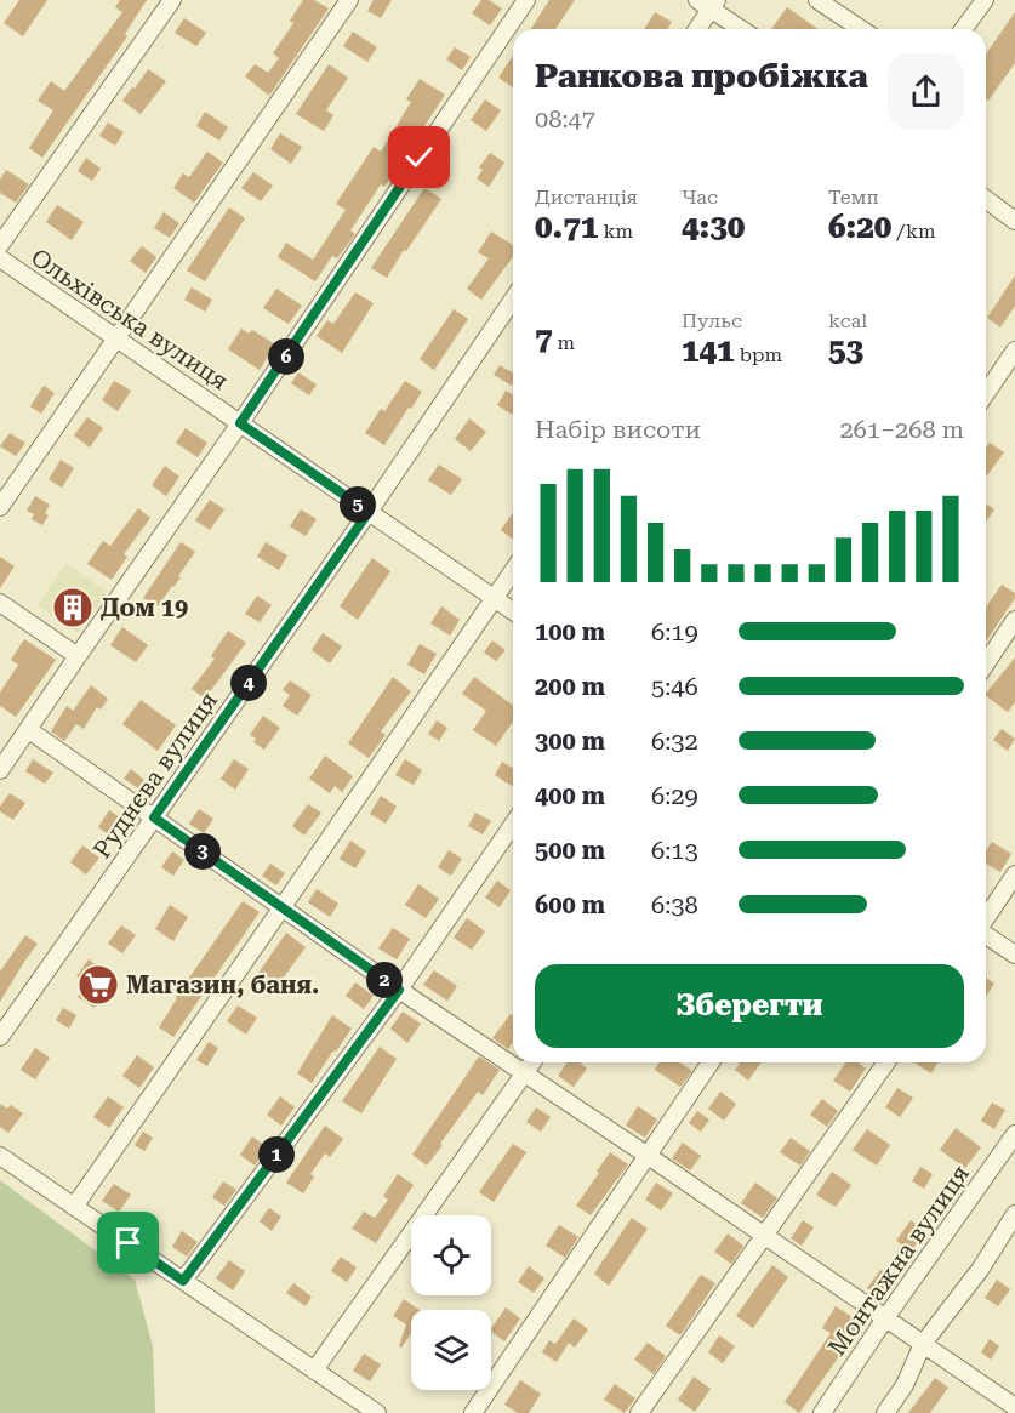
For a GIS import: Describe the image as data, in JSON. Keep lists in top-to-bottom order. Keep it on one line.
{"streets":{"street":["Ольхівська вулиця","Руднєва вулиця","Монтажна вулиця"]},"crossings":[["Ольхівська вулиця","Руднєва вулиця"]],"places":{"building":["Дом 19"],"supermarket":["Магазин, баня."]},"page":{"heading":["Ранкова пробіжка","08:47"],"stats":[["Дистанція","0.71 km"],["Час","4:30"],["Темп","6:20 /km"],["7 m"],["Пульс","141 bpm"],["kcal","53"]],"pins":["6","5","4","3","2","1"],"chart":["Набір висоти","261–268 m"],"list":[{"name":"100 m","note":"6:19"},{"name":"200 m","note":"5:46"},{"name":"300 m","note":"6:32"},{"name":"400 m","note":"6:29"},{"name":"500 m","note":"6:13"},{"name":"600 m","note":"6:38"}],"buttons":"Зберегти"}}
